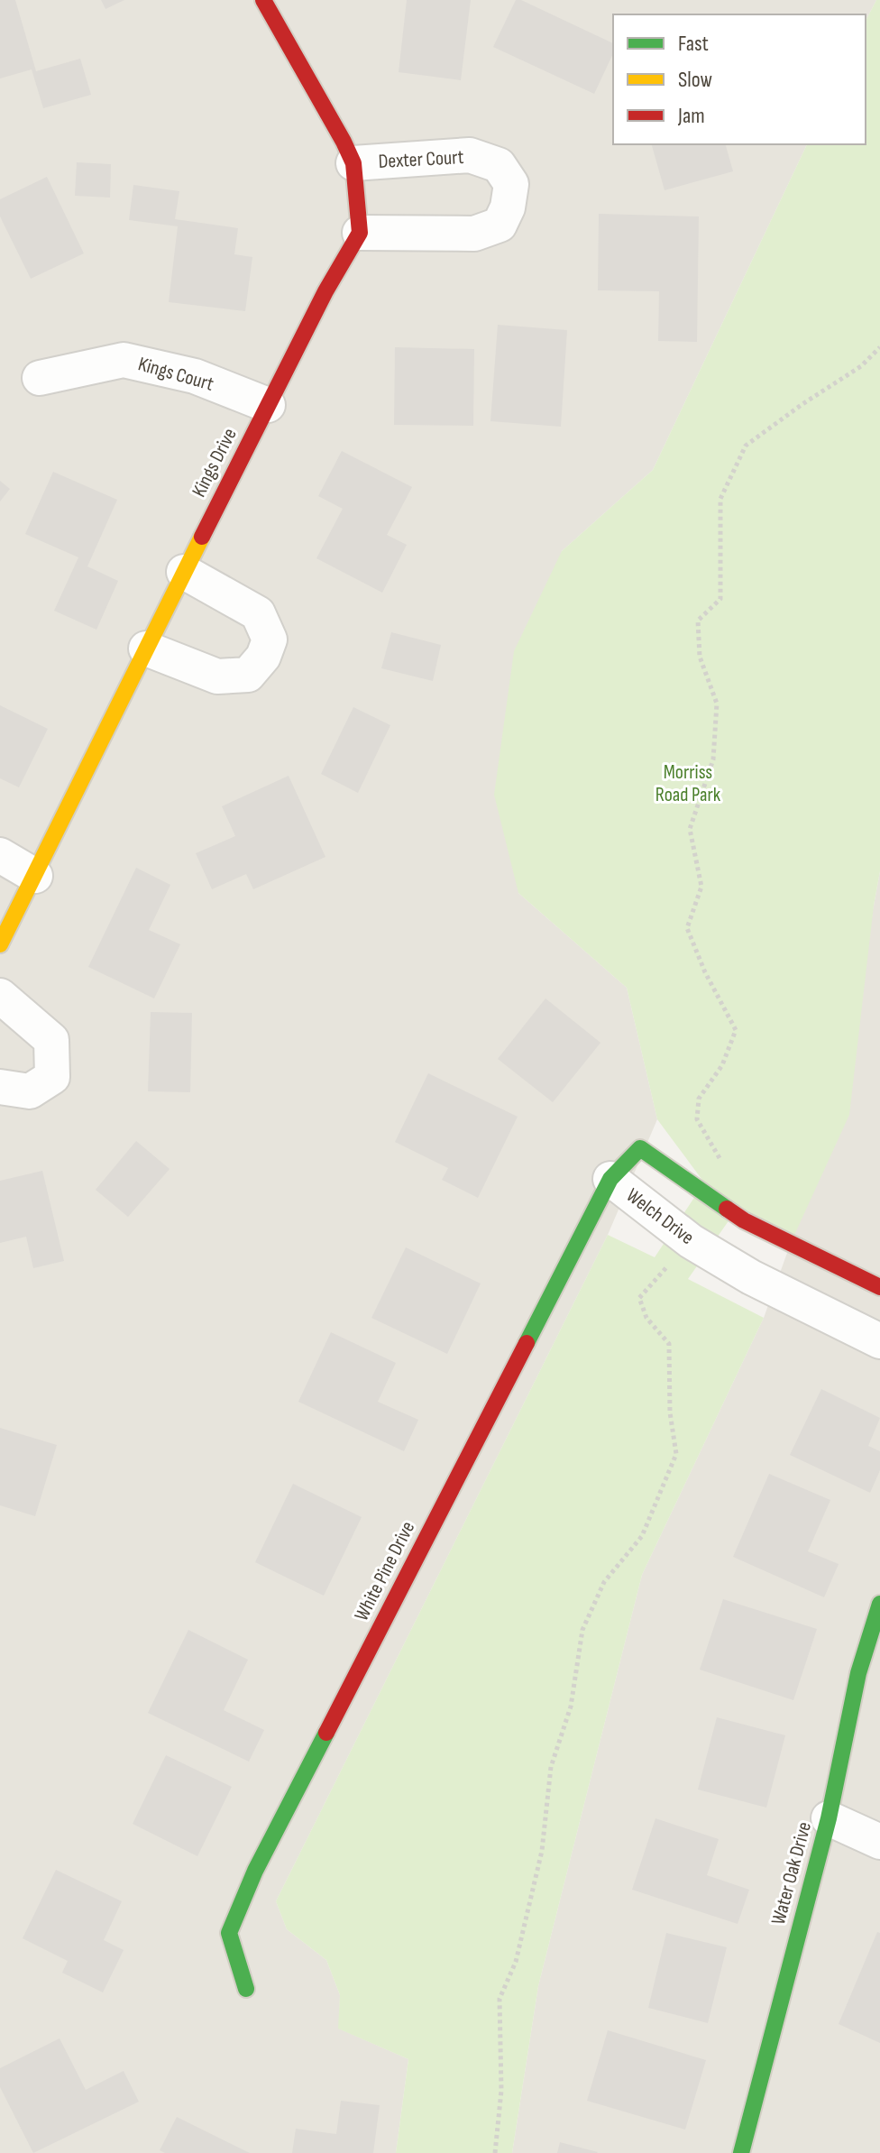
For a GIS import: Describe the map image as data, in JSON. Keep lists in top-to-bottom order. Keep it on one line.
{"streets":{"street":["Dexter Court","Kings Court","Kings Drive","Welch Drive","White Pine Drive","Water Oak Drive"]},"crossings":[["Dexter Court","Kings Drive"],["Kings Court","Kings Drive"],["Welch Drive","White Pine Drive"]],"parks":["Morriss Road Park"],"legend":["Fast","Slow","Jam"]}
